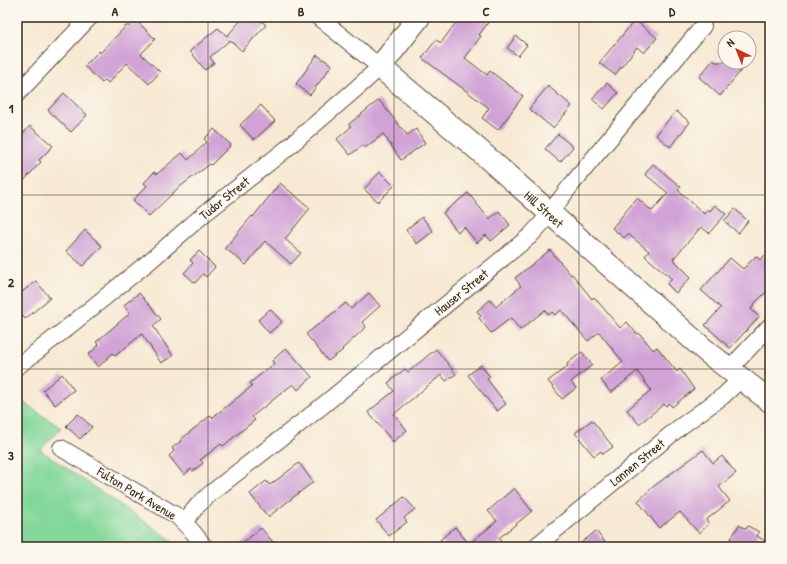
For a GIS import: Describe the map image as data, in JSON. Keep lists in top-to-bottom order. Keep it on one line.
{"streets":{"street":["Tudor Street","Hill Street","Hauser Street","Lannen Street","Fulton Park Avenue"]},"crossings":[["Tudor Street","Hill Street"],["Hill Street","Hauser Street"],["Hill Street","Lannen Street"],["Hauser Street","Fulton Park Avenue"]],"north":"top left","grid":{"columns":["A","B","C","D"],"rows":["1","2","3"]}}
